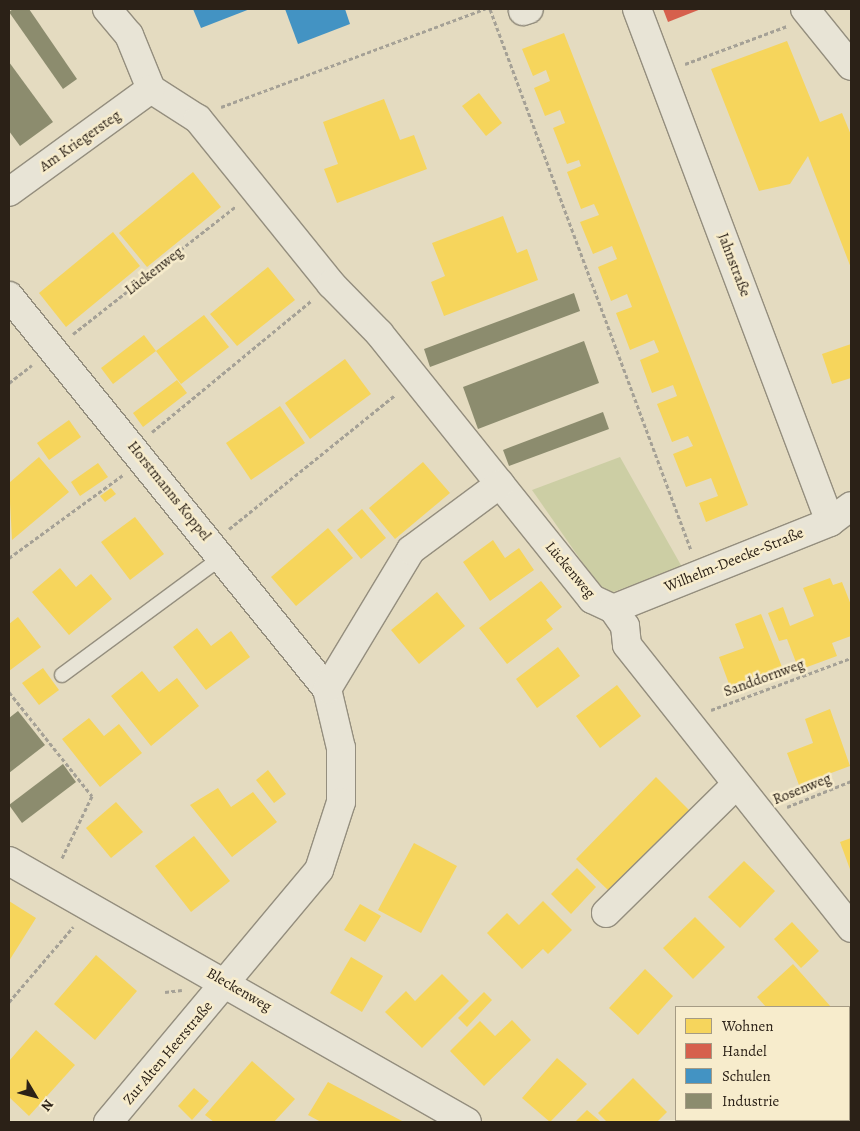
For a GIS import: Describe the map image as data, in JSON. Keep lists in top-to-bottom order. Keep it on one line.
{"streets":{"street":["Am Kriegersteg","Jahnstraße","Lückenweg","Horstmanns Koppel","Wilhelm-Deecke-Straße","Bleckenweg","Zur Alten Heerstraße"],"path":["Sanddornweg","Rosenweg"]},"crossings":[["Am Kriegersteg","Lückenweg"],["Jahnstraße","Wilhelm-Deecke-Straße"],["Lückenweg","Horstmanns Koppel"],["Lückenweg","Wilhelm-Deecke-Straße"],["Horstmanns Koppel","Bleckenweg"],["Horstmanns Koppel","Zur Alten Heerstraße"],["Bleckenweg","Zur Alten Heerstraße"]],"legend":["Wohnen","Handel","Schulen","Industrie"],"north":"bottom right"}
